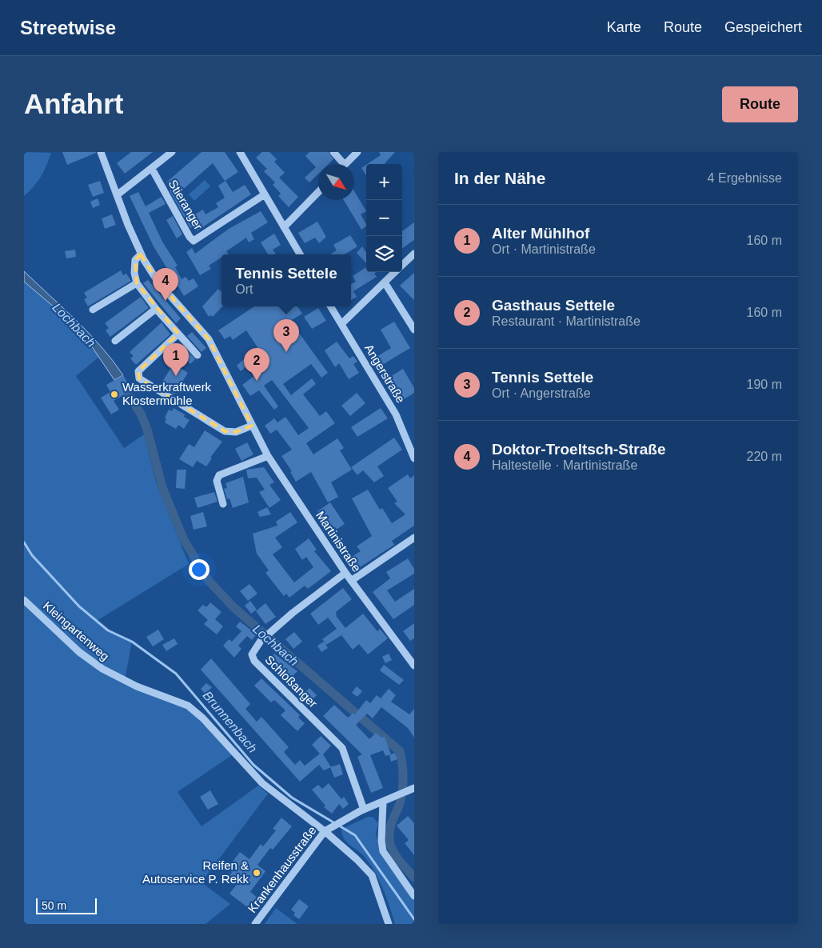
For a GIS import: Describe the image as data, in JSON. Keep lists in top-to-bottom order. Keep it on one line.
{"streets":{"street":["Stieranger","Angerstraße","Martinistraße","Kleingartenweg","Schloßanger","Krankenhausstraße"]},"crossings":[["Martinistraße","Schloßanger"],["Kleingartenweg","Krankenhausstraße"],["Schloßanger","Krankenhausstraße"]],"water":["Lochbach","Brunnenbach"],"places":["Wasserkraftwerk Klostermühle","Reifen & Autoservice P. Rekk"],"scale_bar":"50 m","north":"bottom right","page":{"header":"Streetwise","nav":["Karte","Route","Gespeichert"],"buttons":"Route","title":"Anfahrt","heading":["In der Nähe","4 Ergebnisse"],"map_buttons":["+","−"],"list":[{"mark":"1","name":"Alter Mühlhof","note":"Ort · Martinistraße","value":"160 m"},{"mark":"2","name":"Gasthaus Settele","note":"Restaurant · Martinistraße","value":"160 m"},{"mark":"3","name":"Tennis Settele","note":"Ort · Angerstraße","value":"190 m"},{"mark":"4","name":"Doktor-Troeltsch-Straße","note":"Haltestelle · Martinistraße","value":"220 m"}],"popup":["Tennis Settele","Ort"],"pins":["4","3","1","2"],"scale":"50 m"}}
